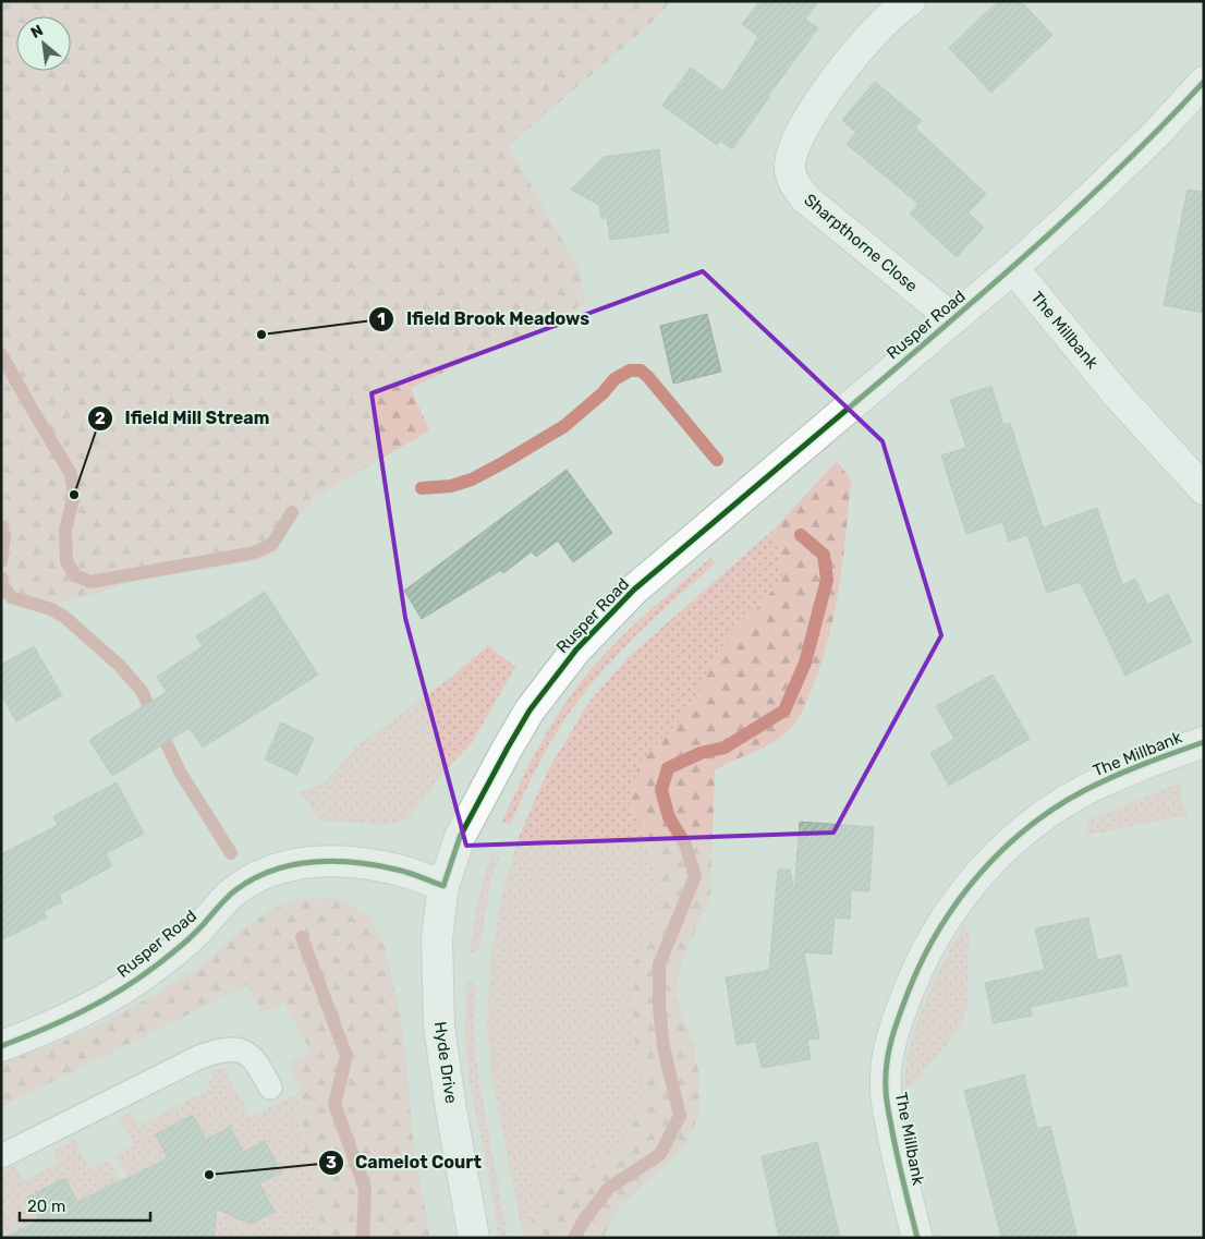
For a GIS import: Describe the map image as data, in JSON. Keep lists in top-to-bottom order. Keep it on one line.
{"streets":{"street":["Sharpthorne Close","Rusper Road","The Millbank","Hyde Drive"]},"crossings":[["Sharpthorne Close","Rusper Road"],["Rusper Road","The Millbank"],["Rusper Road","Hyde Drive"]],"places":["Ifield Brook Meadows","Ifield Mill Stream","Camelot Court"],"scale_bar":"20 m","north":"top left"}
